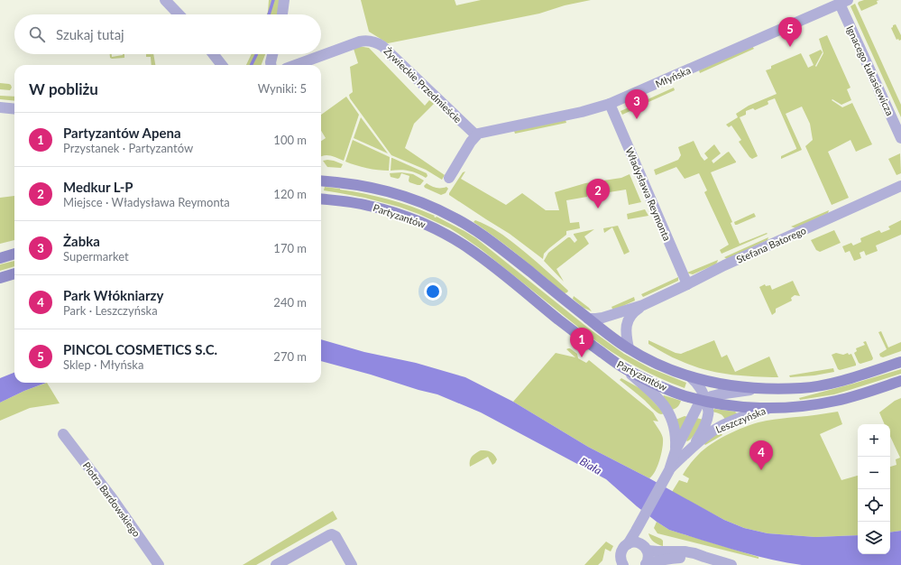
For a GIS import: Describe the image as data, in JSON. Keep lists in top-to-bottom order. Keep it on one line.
{"streets":{"main road":["Partyzantów"],"street":["Ignacego Łukasiewicza","Młyńska","Żywieckie Przedmieście","Władysława Reymonta","Stefana Batorego","Leszczyńska","Piotra Bardowskiego"]},"crossings":[["Ignacego Łukasiewicza","Młyńska"],["Młyńska","Żywieckie Przedmieście"],["Młyńska","Władysława Reymonta"],["Władysława Reymonta","Stefana Batorego"],["Partyzantów","Stefana Batorego"],["Partyzantów","Leszczyńska"]],"water":["Biała"],"page":{"search":"Szukaj tutaj","pins":["5","3","2","1","4"],"heading":["W pobliżu","Wyniki: 5"],"list":[{"mark":"1","name":"Partyzantów Apena","note":"Przystanek · Partyzantów","value":"100 m"},{"mark":"2","name":"Medkur L-P","note":"Miejsce · Władysława Reymonta","value":"120 m"},{"mark":"3","name":"Żabka","note":"Supermarket","value":"170 m"},{"mark":"4","name":"Park Włókniarzy","note":"Park · Leszczyńska","value":"240 m"},{"mark":"5","name":"PINCOL COSMETICS S.C.","note":"Sklep · Młyńska","value":"270 m"}],"map_buttons":["+","−"]}}
